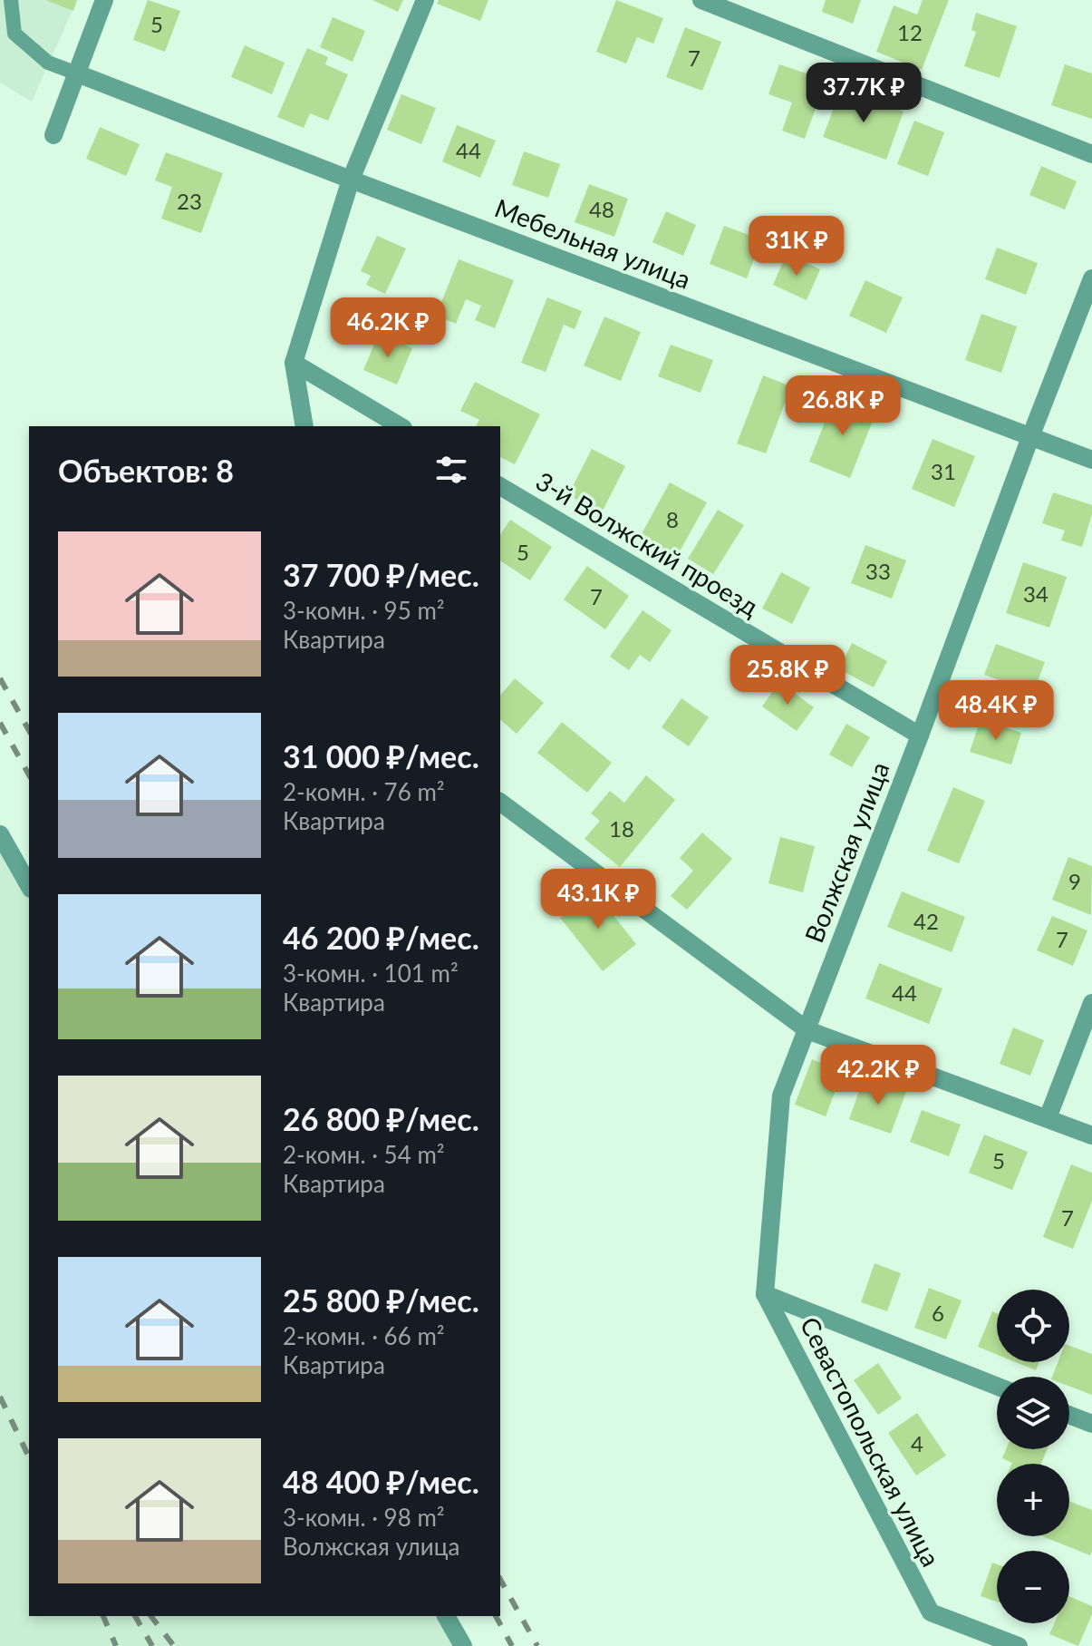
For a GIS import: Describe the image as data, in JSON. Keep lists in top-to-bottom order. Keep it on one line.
{"streets":{"street":["Мебельная улица","3-й Волжский проезд","Волжская улица","Севастопольская улица"]},"crossings":[["Мебельная улица","Волжская улица"],["3-й Волжский проезд","Волжская улица"],["Волжская улица","Севастопольская улица"]],"house_numbers":["5","12","7","44","23","48","31","8","5","33","34","7","18","9","42","7","44","5","7","6","4"],"page":{"price":["37.7K ₽","31K ₽","46.2K ₽","26.8K ₽","25.8K ₽","48.4K ₽","43.1K ₽","42.2K ₽"],"heading":"Объектов: 8","list":[{"name":"37 700 ₽/мес.","note":"3-комн. · 95 m² · Квартира"},{"name":"31 000 ₽/мес.","note":"2-комн. · 76 m² · Квартира"},{"name":"46 200 ₽/мес.","note":"3-комн. · 101 m² · Квартира"},{"name":"26 800 ₽/мес.","note":"2-комн. · 54 m² · Квартира"},{"name":"25 800 ₽/мес.","note":"2-комн. · 66 m² · Квартира"},{"name":"48 400 ₽/мес.","note":"3-комн. · 98 m² · Волжская улица"}],"map_buttons":["+","−"]}}
